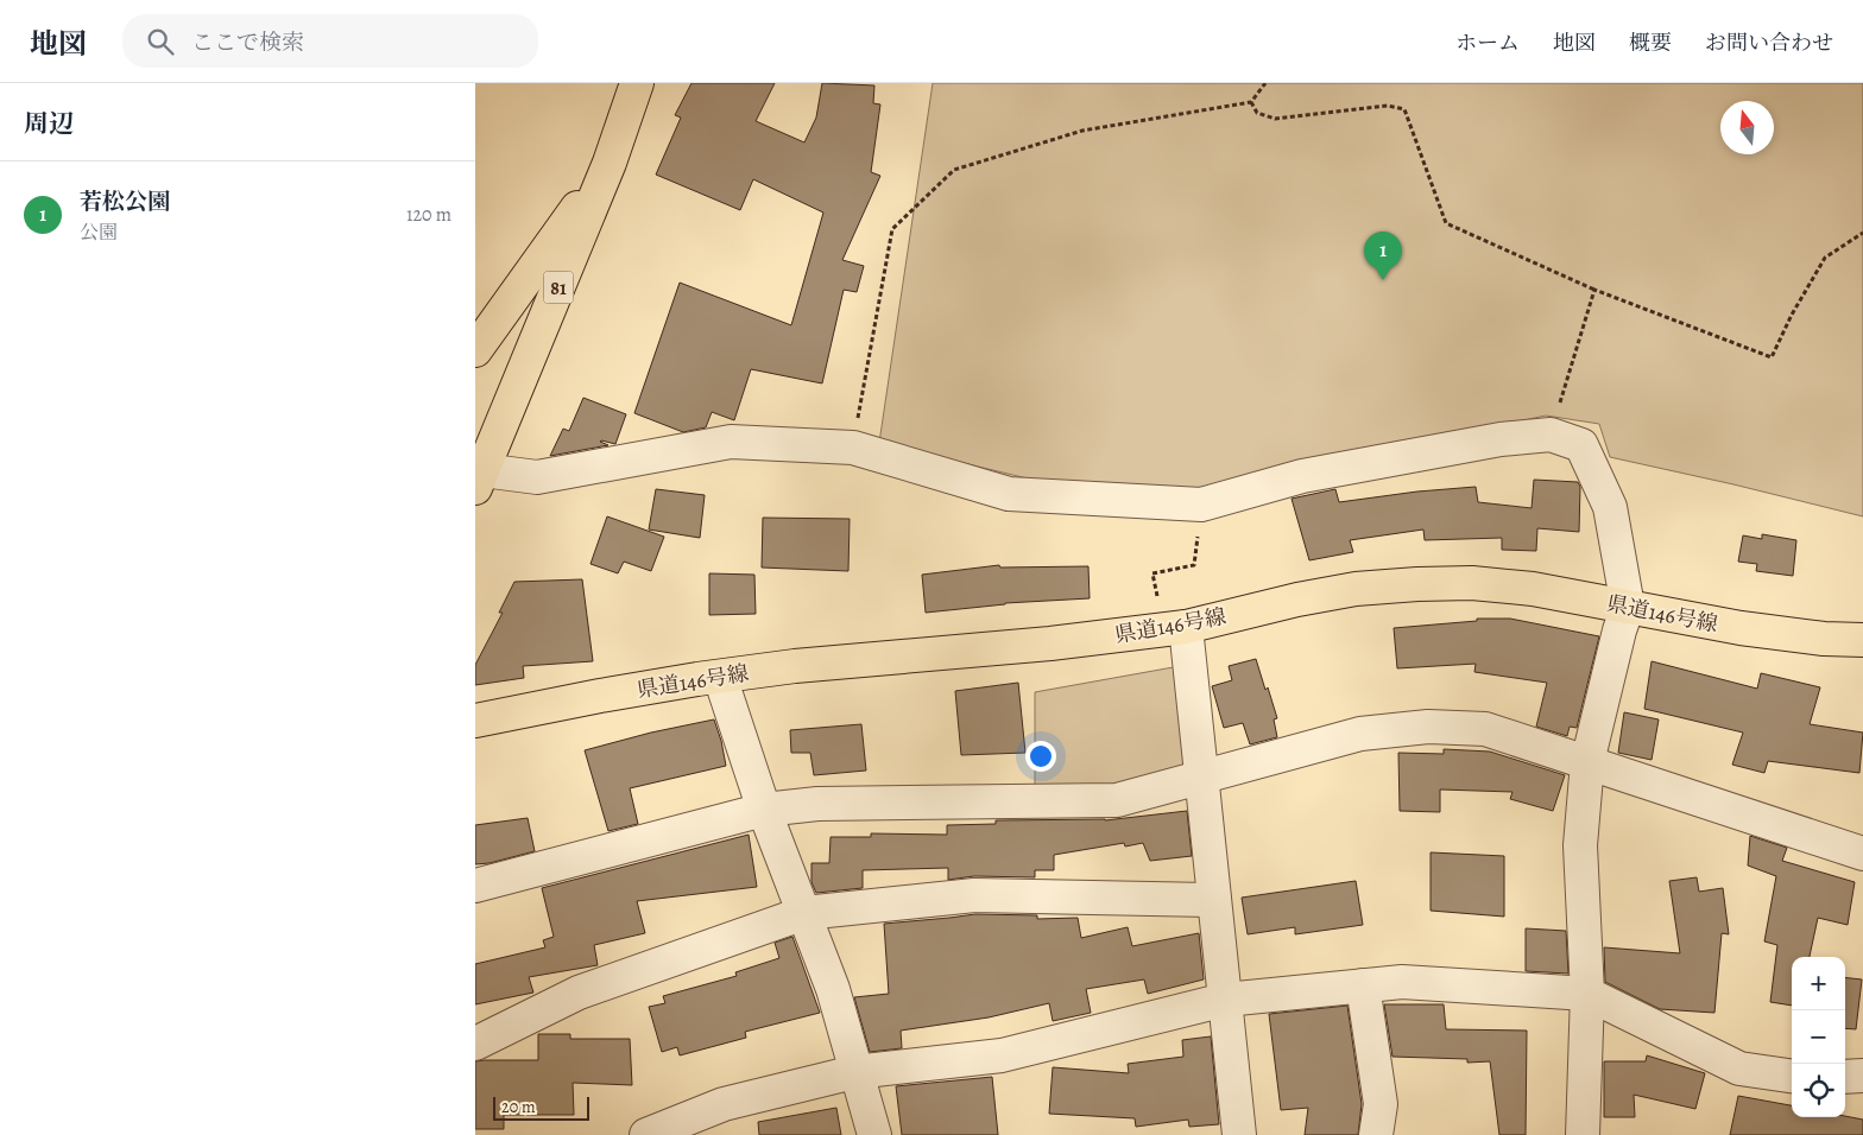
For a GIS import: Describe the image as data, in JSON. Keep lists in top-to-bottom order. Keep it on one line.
{"streets":{"main road":["81","県道146号線"]},"scale_bar":"20 m","north":"top","page":{"header":"地図","search":"ここで検索","nav":["ホーム","地図","概要","お問い合わせ"],"heading":"周辺","list":[{"mark":"1","name":"若松公園","note":"公園","value":"120 m"}],"pins":"1","map_buttons":["+","−"],"scale":"20 m"}}
